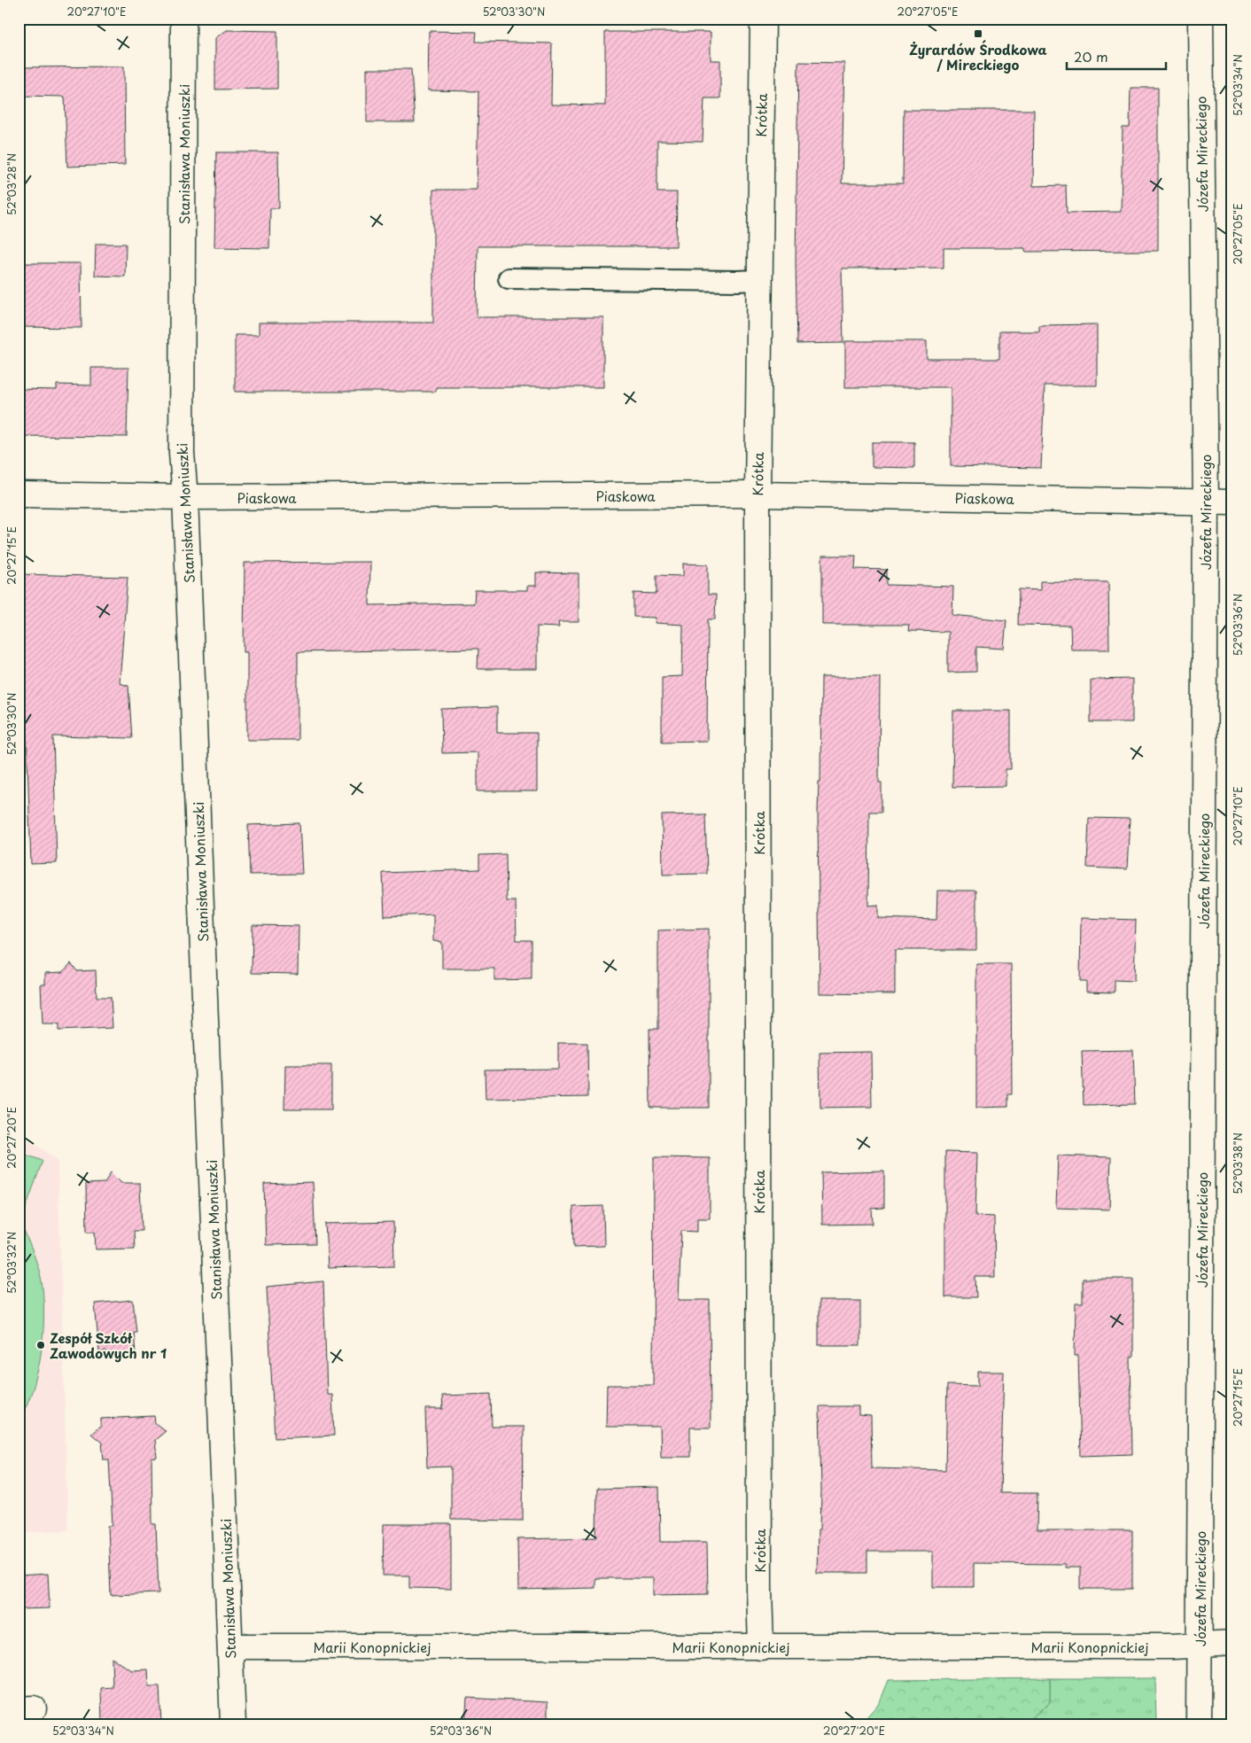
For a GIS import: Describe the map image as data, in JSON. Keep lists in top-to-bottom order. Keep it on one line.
{"streets":{"street":["Krótka","Stanisława Moniuszki","Józefa Mireckiego","Piaskowa","Marii Konopnickiej"]},"crossings":[["Krótka","Piaskowa"],["Krótka","Marii Konopnickiej"],["Stanisława Moniuszki","Piaskowa"],["Stanisława Moniuszki","Marii Konopnickiej"],["Józefa Mireckiego","Piaskowa"],["Józefa Mireckiego","Marii Konopnickiej"]],"places":{"transit":["Żyrardów Środkowa / Mireckiego"],"other":["Zespół Szkół Zawodowych nr 1"]},"scale_bar":"20 m","coordinates":["20°27'10\"E","52°03'30\"N","20°27'05\"E","52°03'34\"N","52°03'28\"N","20°27'15\"E","52°03'36\"N","20°27'20\"E","52°03'38\"N","52°03'32\"N"]}
